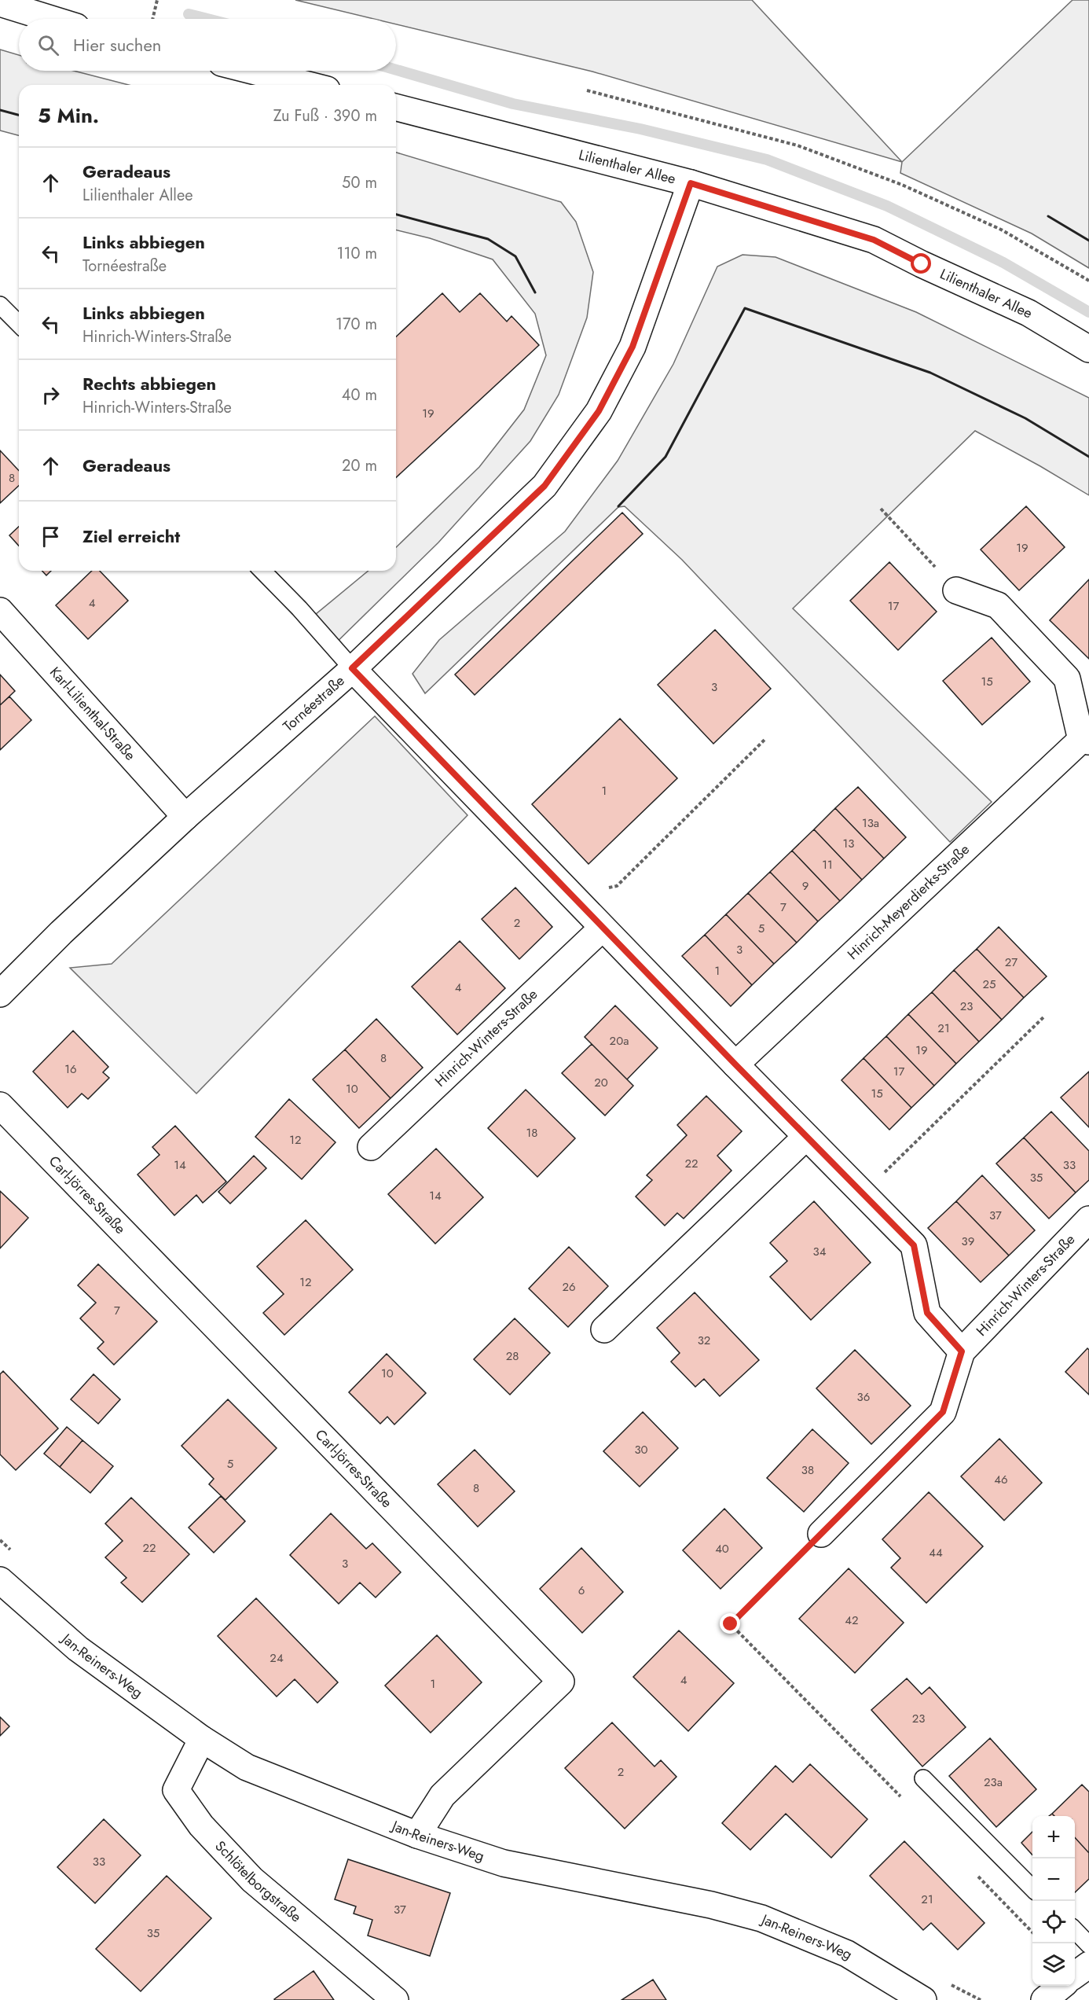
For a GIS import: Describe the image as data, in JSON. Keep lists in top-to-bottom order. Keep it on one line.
{"streets":{"street":["Lilienthaler Allee","Tornéestraße","Karl-Lilienthal-Straße","Hinrich-Meyerdierks-Straße","Hinrich-Winters-Straße","Carl-Jörres-Straße","Jan-Reiners-Weg","Schlötelborgstraße"]},"crossings":[["Lilienthaler Allee","Tornéestraße"],["Tornéestraße","Karl-Lilienthal-Straße"],["Carl-Jörres-Straße","Jan-Reiners-Weg"],["Jan-Reiners-Weg","Schlötelborgstraße"]],"house_numbers":["19","8","19","4","17","15","3","1","13a","13","11","9","7","2","5","3","27","1","25","4","23","21","20a","19","8","16","17","20","10","15","18","12","22","14","33","35","14","37","39","34","12","26","7","32","28","10","36","30","5","38","46","8","22","40","44","3","6","42","24","4","1","23","2","23a","33","21","37","35"],"page":{"search":"Hier suchen","heading":["5 Min.","Zu Fuß · 390 m"],"list":[["Geradeaus","Lilienthaler Allee","50 m"],["Links abbiegen","Tornéestraße","110 m"],["Links abbiegen","Hinrich-Winters-Straße","170 m"],["Rechts abbiegen","Hinrich-Winters-Straße","40 m"],["Geradeaus","20 m"],"Ziel erreicht"],"map_buttons":["+","−"]}}
